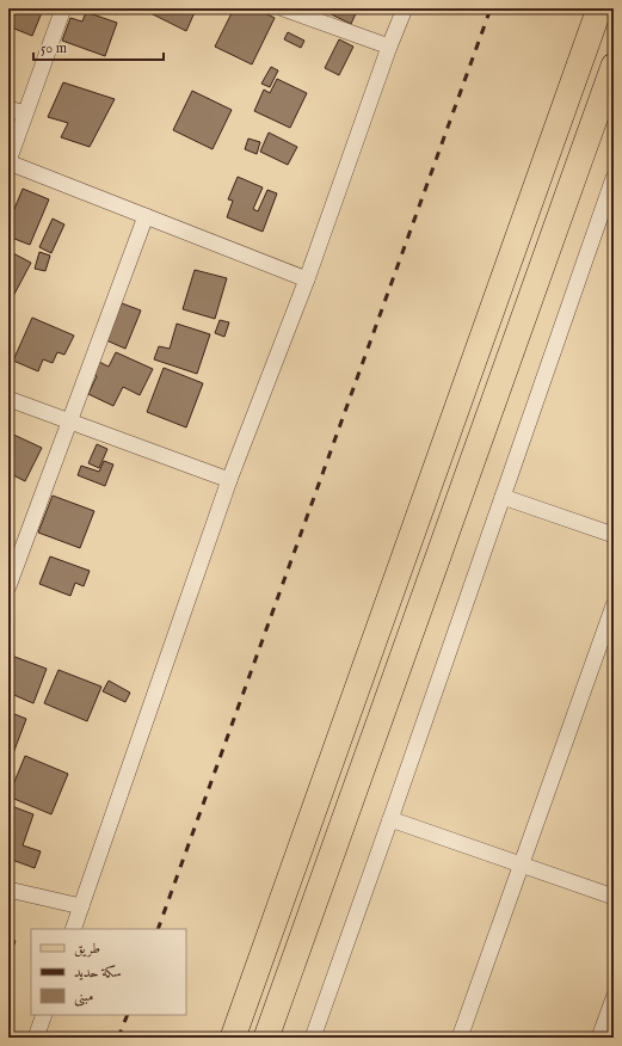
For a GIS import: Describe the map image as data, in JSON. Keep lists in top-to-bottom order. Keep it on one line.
{"legend":["طريق","سكة حديد","مبنى"],"scale_bar":"50 m"}
